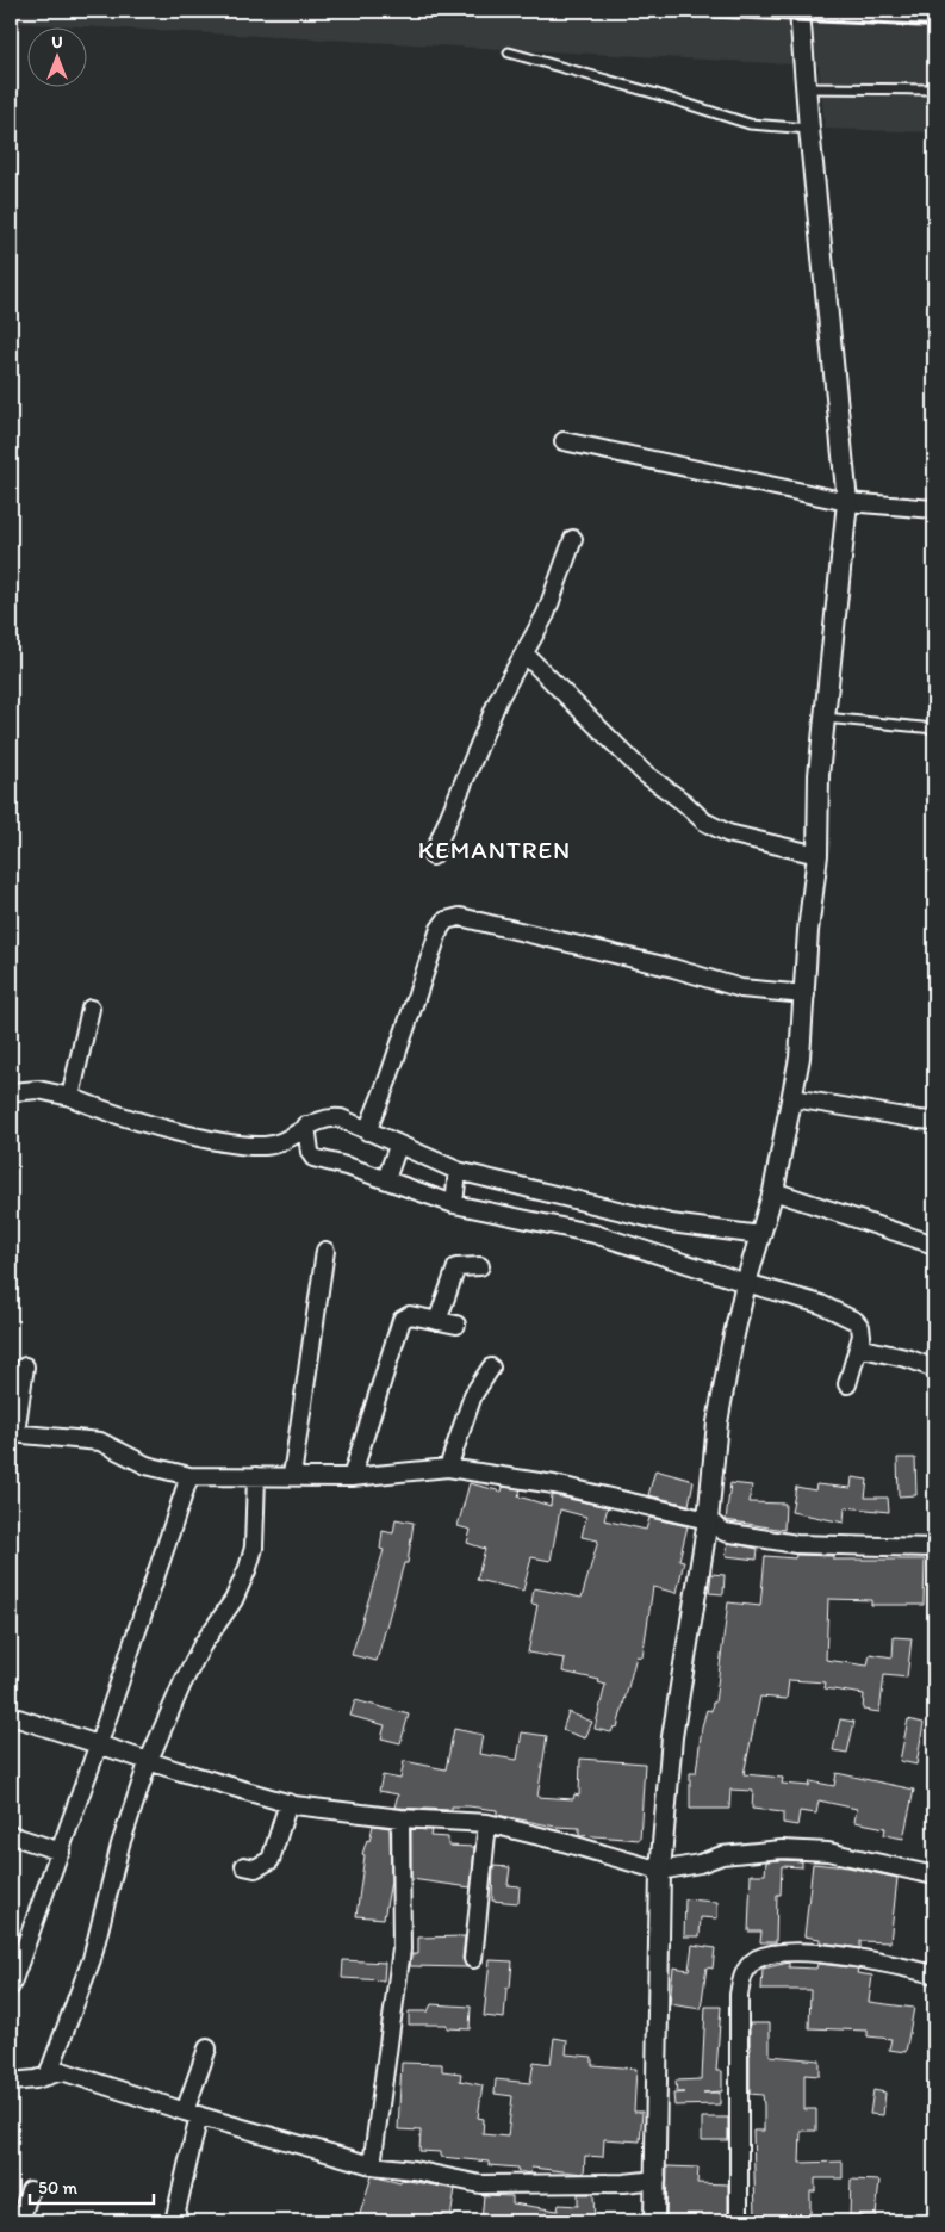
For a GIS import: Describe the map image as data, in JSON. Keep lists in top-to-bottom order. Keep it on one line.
{"districts":["KEMANTREN"],"scale_bar":"50 m","north":"top"}
